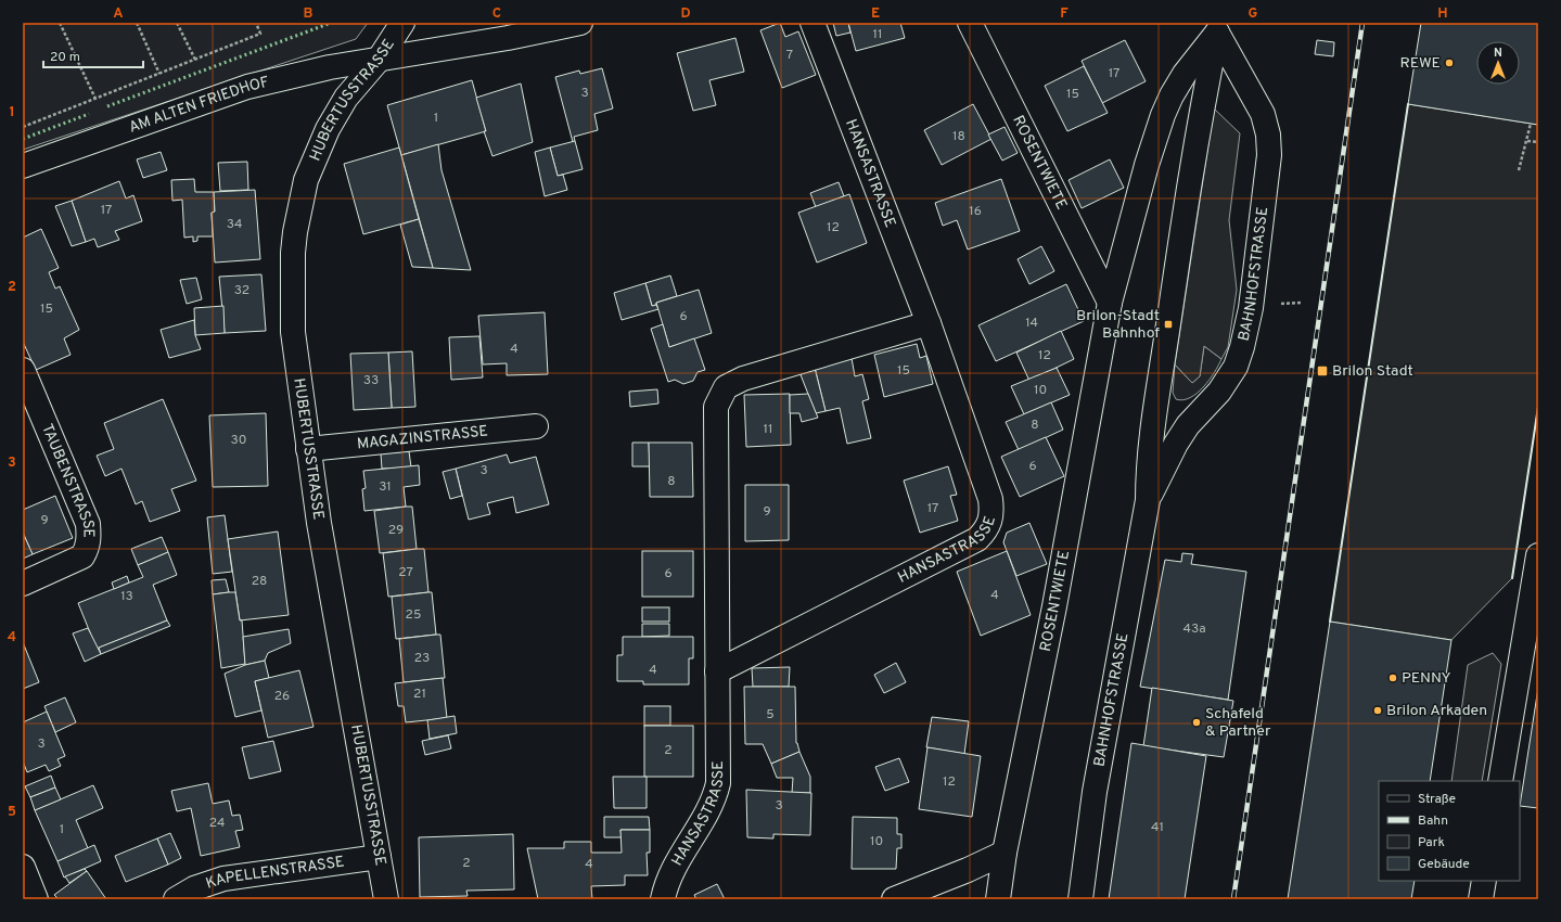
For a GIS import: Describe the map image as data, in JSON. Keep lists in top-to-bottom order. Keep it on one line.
{"streets":{"street":["HUBERTUSSTRASSE","AM ALTEN FRIEDHOF","ROSENTWIETE","HANSASTRASSE","BAHNHOFSTRASSE","MAGAZINSTRASSE","TAUBENSTRASSE","KAPELLENSTRASSE"]},"crossings":[["HUBERTUSSTRASSE","AM ALTEN FRIEDHOF"],["HUBERTUSSTRASSE","MAGAZINSTRASSE"],["HUBERTUSSTRASSE","KAPELLENSTRASSE"],["ROSENTWIETE","BAHNHOFSTRASSE"]],"places":{"other":["REWE","PENNY","Brilon Arkaden","Schafeld & Partner"],"transit":["Brilon-Stadt Bahnhof","Brilon Stadt"]},"house_numbers":["11","7","17","3","15","1","18","17","16","34","12","32","15","6","14","4","12","15","33","10","8","11","30","6","3","8","31","17","9","9","29","27","6","28","4","13","25","43a","23","4","21","26","5","3","2","12","3","24","41","1","10","2","4"],"legend":["Straße","Bahn","Park","Gebäude"],"scale_bar":"20 m","north":"top","grid":{"columns":["A","B","C","D","E","F","G","H"],"rows":["1","2","3","4","5"]}}
